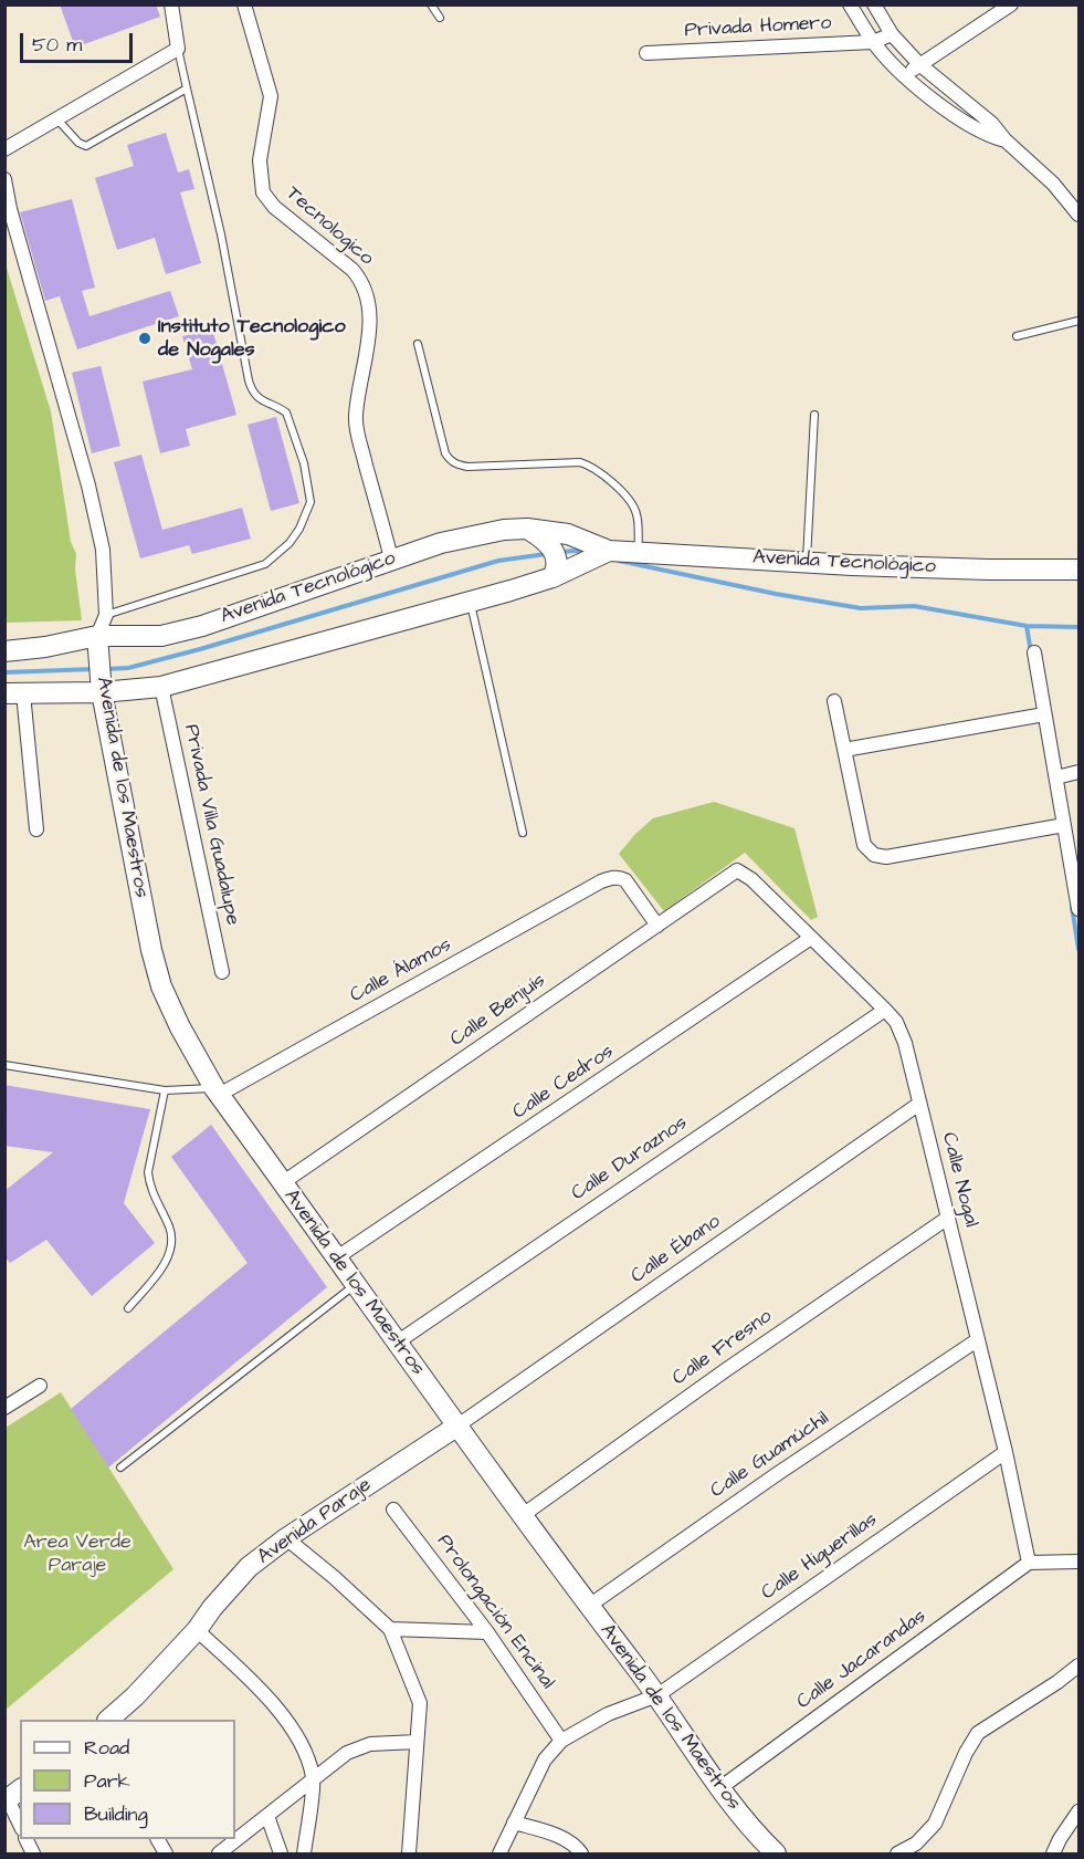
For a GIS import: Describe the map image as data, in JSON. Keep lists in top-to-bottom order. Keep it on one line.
{"streets":{"street":["Privada Homero","Tecnologico","Avenida Tecnológico","Avenida de los Maestros","Privada Villa Guadalupe","Calle Álamos","Calle Benjuís","Calle Cedros","Calle Duraznos","Calle Nogal","Calle Ébano","Calle Fresno","Calle Guamúchil","Avenida Paraje","Calle Higuerillas","Prolongación Encinal","Calle Jacarandas"]},"crossings":[["Tecnologico","Avenida Tecnológico"],["Avenida Tecnológico","Avenida de los Maestros"],["Avenida Tecnológico","Privada Villa Guadalupe"],["Avenida de los Maestros","Calle Álamos"],["Avenida de los Maestros","Calle Benjuís"],["Avenida de los Maestros","Calle Cedros"],["Avenida de los Maestros","Calle Duraznos"],["Avenida de los Maestros","Calle Ébano"],["Avenida de los Maestros","Calle Fresno"],["Avenida de los Maestros","Calle Guamúchil"],["Avenida de los Maestros","Avenida Paraje"],["Avenida de los Maestros","Calle Higuerillas"],["Avenida de los Maestros","Calle Jacarandas"],["Calle Álamos","Calle Benjuís"],["Calle Benjuís","Calle Nogal"],["Calle Cedros","Calle Nogal"],["Calle Duraznos","Calle Nogal"],["Calle Nogal","Calle Ébano"],["Calle Nogal","Calle Fresno"],["Calle Nogal","Calle Guamúchil"],["Calle Nogal","Calle Higuerillas"],["Calle Nogal","Calle Jacarandas"],["Calle Ébano","Avenida Paraje"],["Calle Higuerillas","Prolongación Encinal"]],"parks":["Area Verde Paraje"],"places":["Instituto Tecnologico de Nogales"],"legend":["Road","Park","Building"],"scale_bar":"50 m"}
